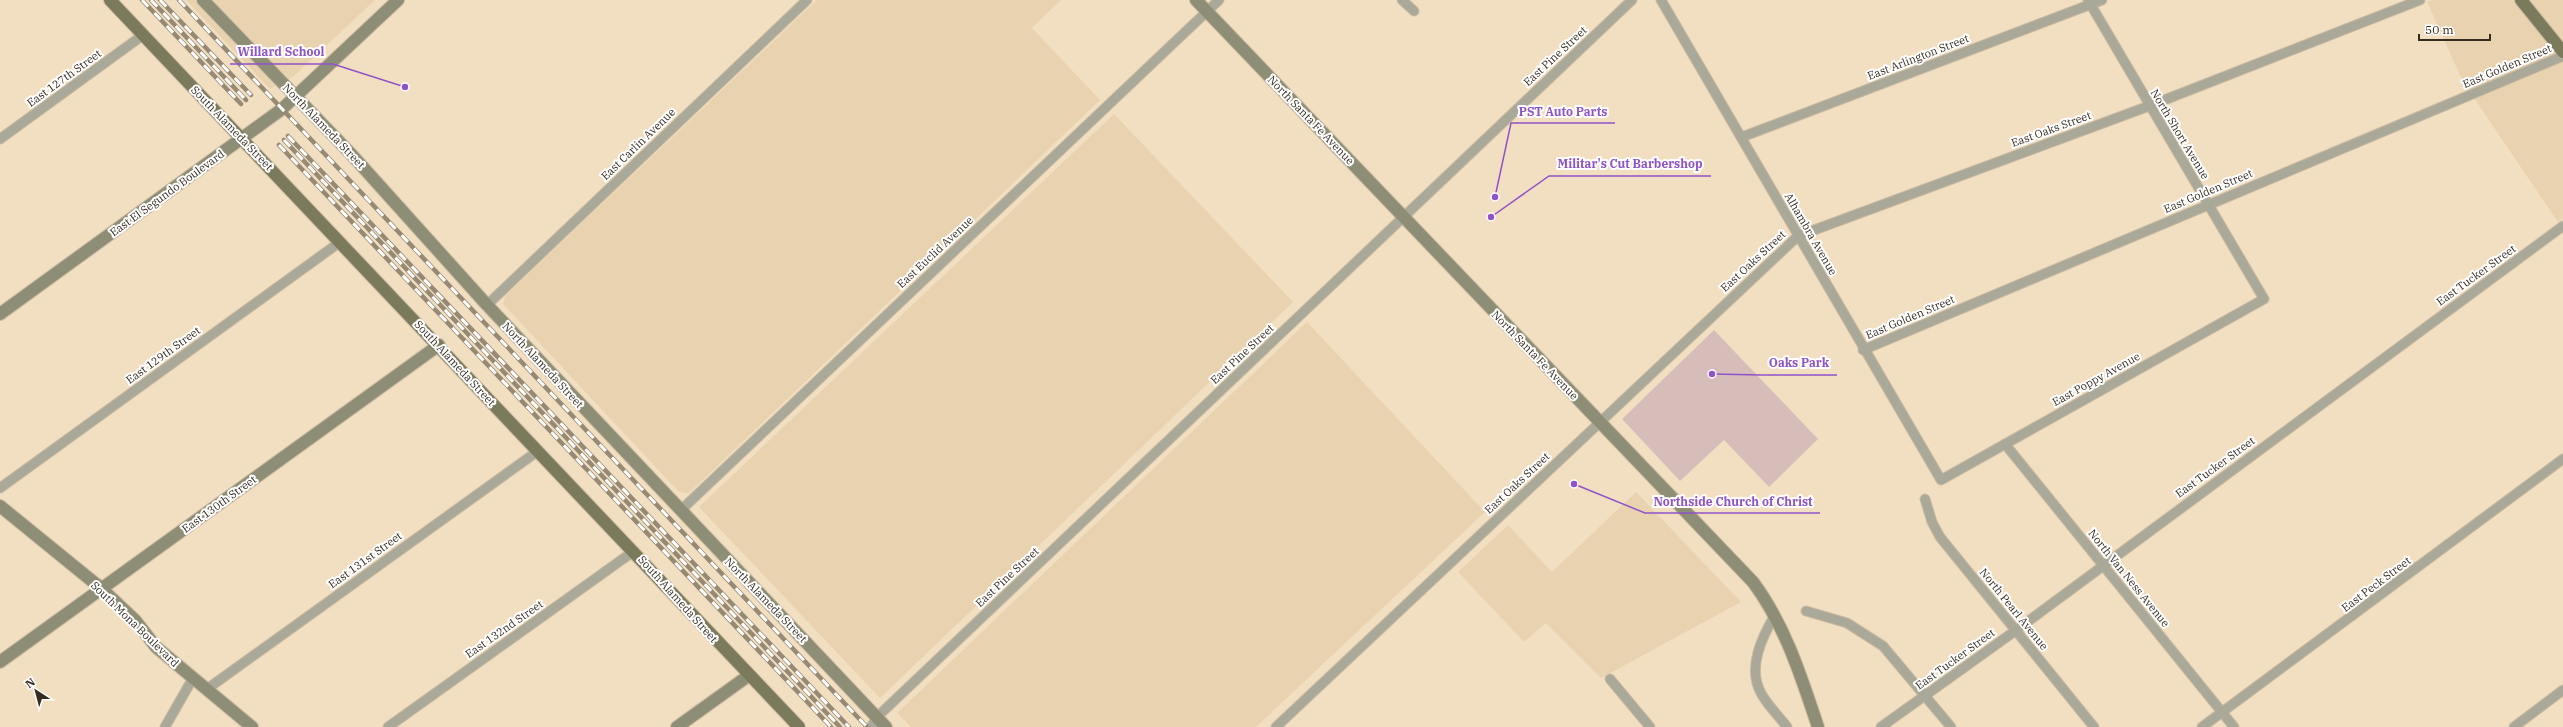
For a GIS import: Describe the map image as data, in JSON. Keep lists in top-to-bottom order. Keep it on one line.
{"streets":{"main road":["South Alameda Street"],"street":["East Pine Street","East Arlington Street","East Golden Street","East 127th Street","North Santa Fe Avenue","North Alameda Street","East Oaks Street","North Short Avenue","East Carlin Avenue","East El Segundo Boulevard","Alhambra Avenue","East Euclid Avenue","East Tucker Street","East 129th Street","East Poppy Avenue","East 130th Street","East 131st Street","North Van Ness Avenue","East Peck Street","North Pearl Avenue","South Mona Boulevard","East 132nd Street"]},"crossings":[["East Pine Street","North Santa Fe Avenue"],["East Pine Street","North Alameda Street"],["East Arlington Street","North Short Avenue"],["East Arlington Street","Alhambra Avenue"],["East Golden Street","North Short Avenue"],["East Golden Street","Alhambra Avenue"],["East 127th Street","South Alameda Street"],["North Santa Fe Avenue","East Oaks Street"],["North Santa Fe Avenue","East Euclid Avenue"],["North Alameda Street","East Carlin Avenue"],["North Alameda Street","East El Segundo Boulevard"],["North Alameda Street","East Euclid Avenue"],["South Alameda Street","East El Segundo Boulevard"],["South Alameda Street","East 129th Street"],["South Alameda Street","East 130th Street"],["South Alameda Street","East 131st Street"],["South Alameda Street","East 132nd Street"],["East Oaks Street","North Short Avenue"],["East Oaks Street","Alhambra Avenue"],["North Short Avenue","East Poppy Avenue"],["Alhambra Avenue","East Poppy Avenue"],["East Tucker Street","North Van Ness Avenue"],["East Tucker Street","North Pearl Avenue"],["East Poppy Avenue","North Van Ness Avenue"],["East 130th Street","South Mona Boulevard"],["East 131st Street","South Mona Boulevard"],["North Van Ness Avenue","East Peck Street"]],"places":["Willard School","PST Auto Parts","Militar's Cut Barbershop","Oaks Park","Northside Church of Christ"],"scale_bar":"50 m","north":"top left"}
